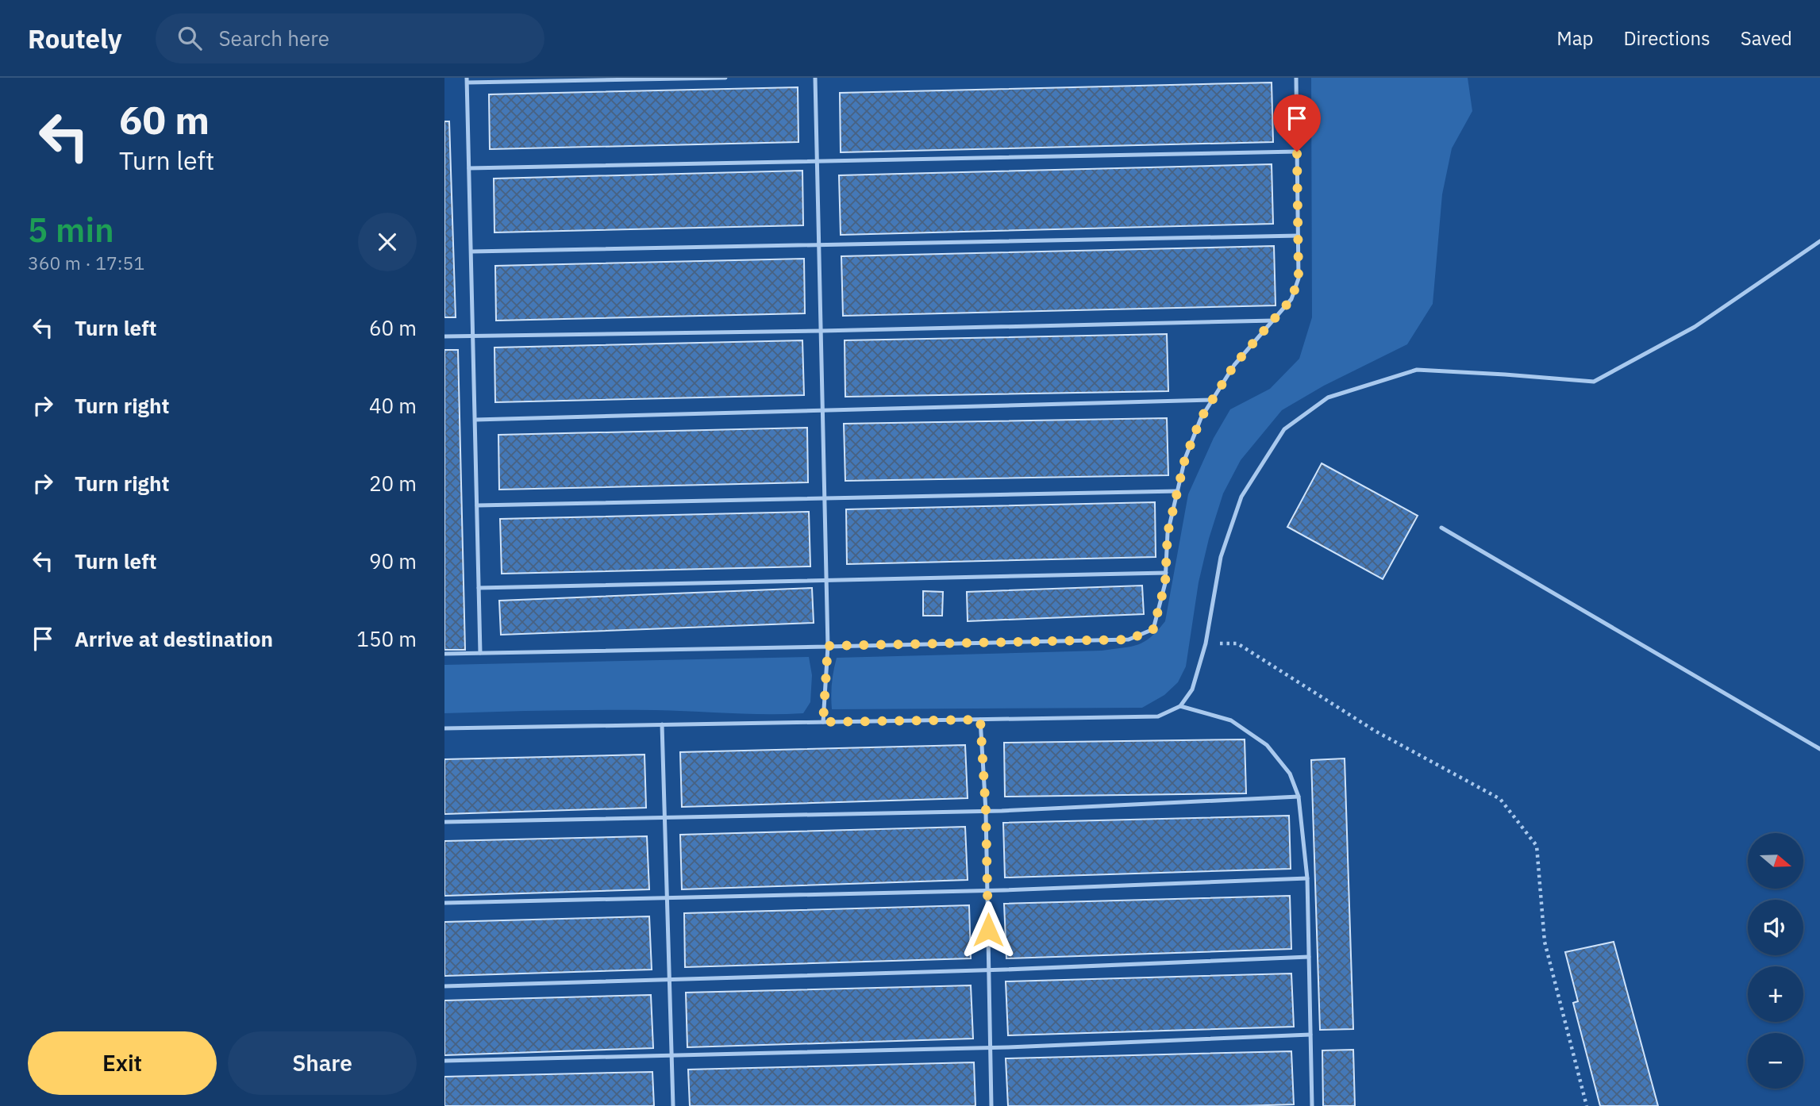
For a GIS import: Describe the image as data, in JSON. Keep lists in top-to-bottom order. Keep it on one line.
{"north":"right","page":{"header":"Routely","search":"Search here","nav":["Map","Directions","Saved"],"turn":["60 m","Turn left"],"heading":["5 min","360 m · 17:51"],"list":[{"name":"Turn left","value":"60 m"},{"name":"Turn right","value":"40 m"},{"name":"Turn right","value":"20 m"},{"name":"Turn left","value":"90 m"},{"name":"Arrive at destination","value":"150 m"}],"map_buttons":["+","−"],"buttons":["Exit","Share"]}}
